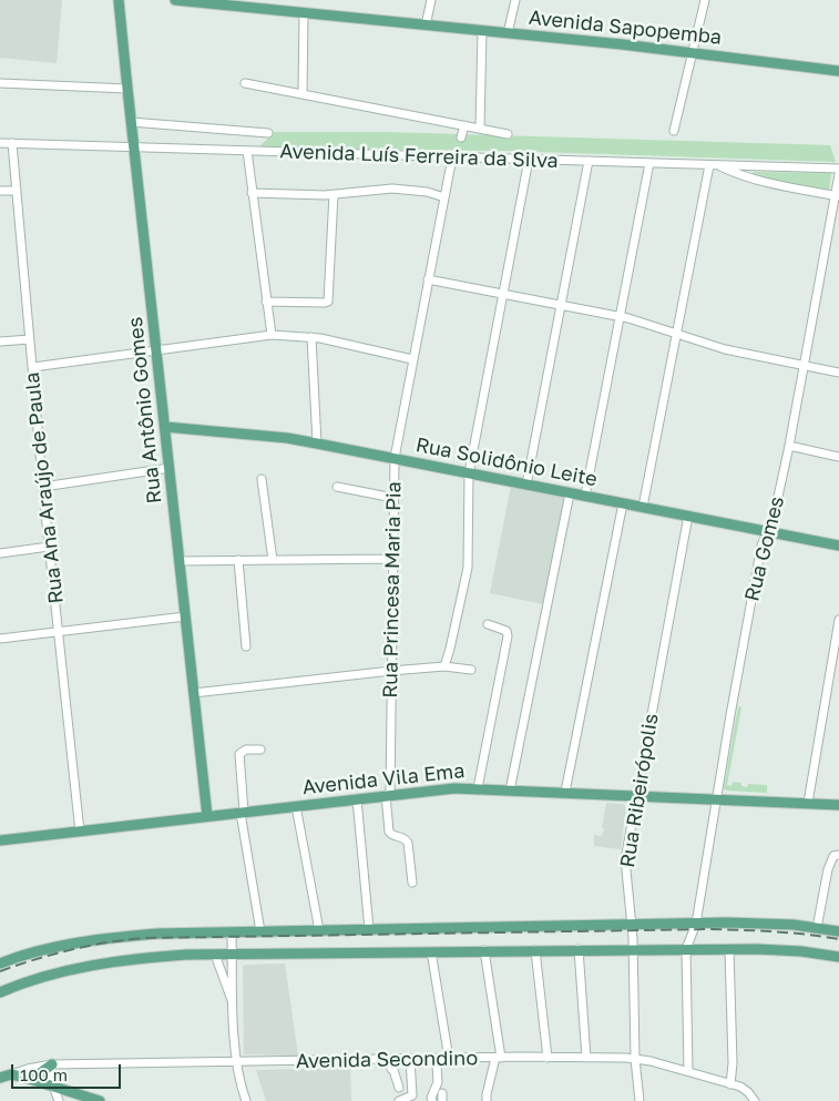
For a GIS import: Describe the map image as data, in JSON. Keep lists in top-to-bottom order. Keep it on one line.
{"streets":{"main road":["Avenida Sapopemba","Rua Antônio Gomes","Rua Solidônio Leite","Avenida Vila Ema"],"street":["Avenida Luís Ferreira da Silva","Rua Ana Araújo de Paula","Rua Gomes","Rua Princesa Maria Pia","Rua Ribeirópolis","Avenida Secondino"]},"crossings":[["Avenida Luís Ferreira da Silva","Rua Antônio Gomes"],["Avenida Luís Ferreira da Silva","Rua Ana Araújo de Paula"],["Avenida Luís Ferreira da Silva","Rua Princesa Maria Pia"],["Rua Antônio Gomes","Rua Solidônio Leite"],["Rua Antônio Gomes","Avenida Vila Ema"],["Rua Solidônio Leite","Rua Gomes"],["Rua Solidônio Leite","Rua Princesa Maria Pia"],["Rua Solidônio Leite","Rua Ribeirópolis"],["Rua Ana Araújo de Paula","Avenida Vila Ema"],["Rua Gomes","Avenida Vila Ema"],["Rua Princesa Maria Pia","Avenida Vila Ema"],["Avenida Vila Ema","Rua Ribeirópolis"],["Rua Ribeirópolis","Avenida Secondino"]],"scale_bar":"100 m"}
